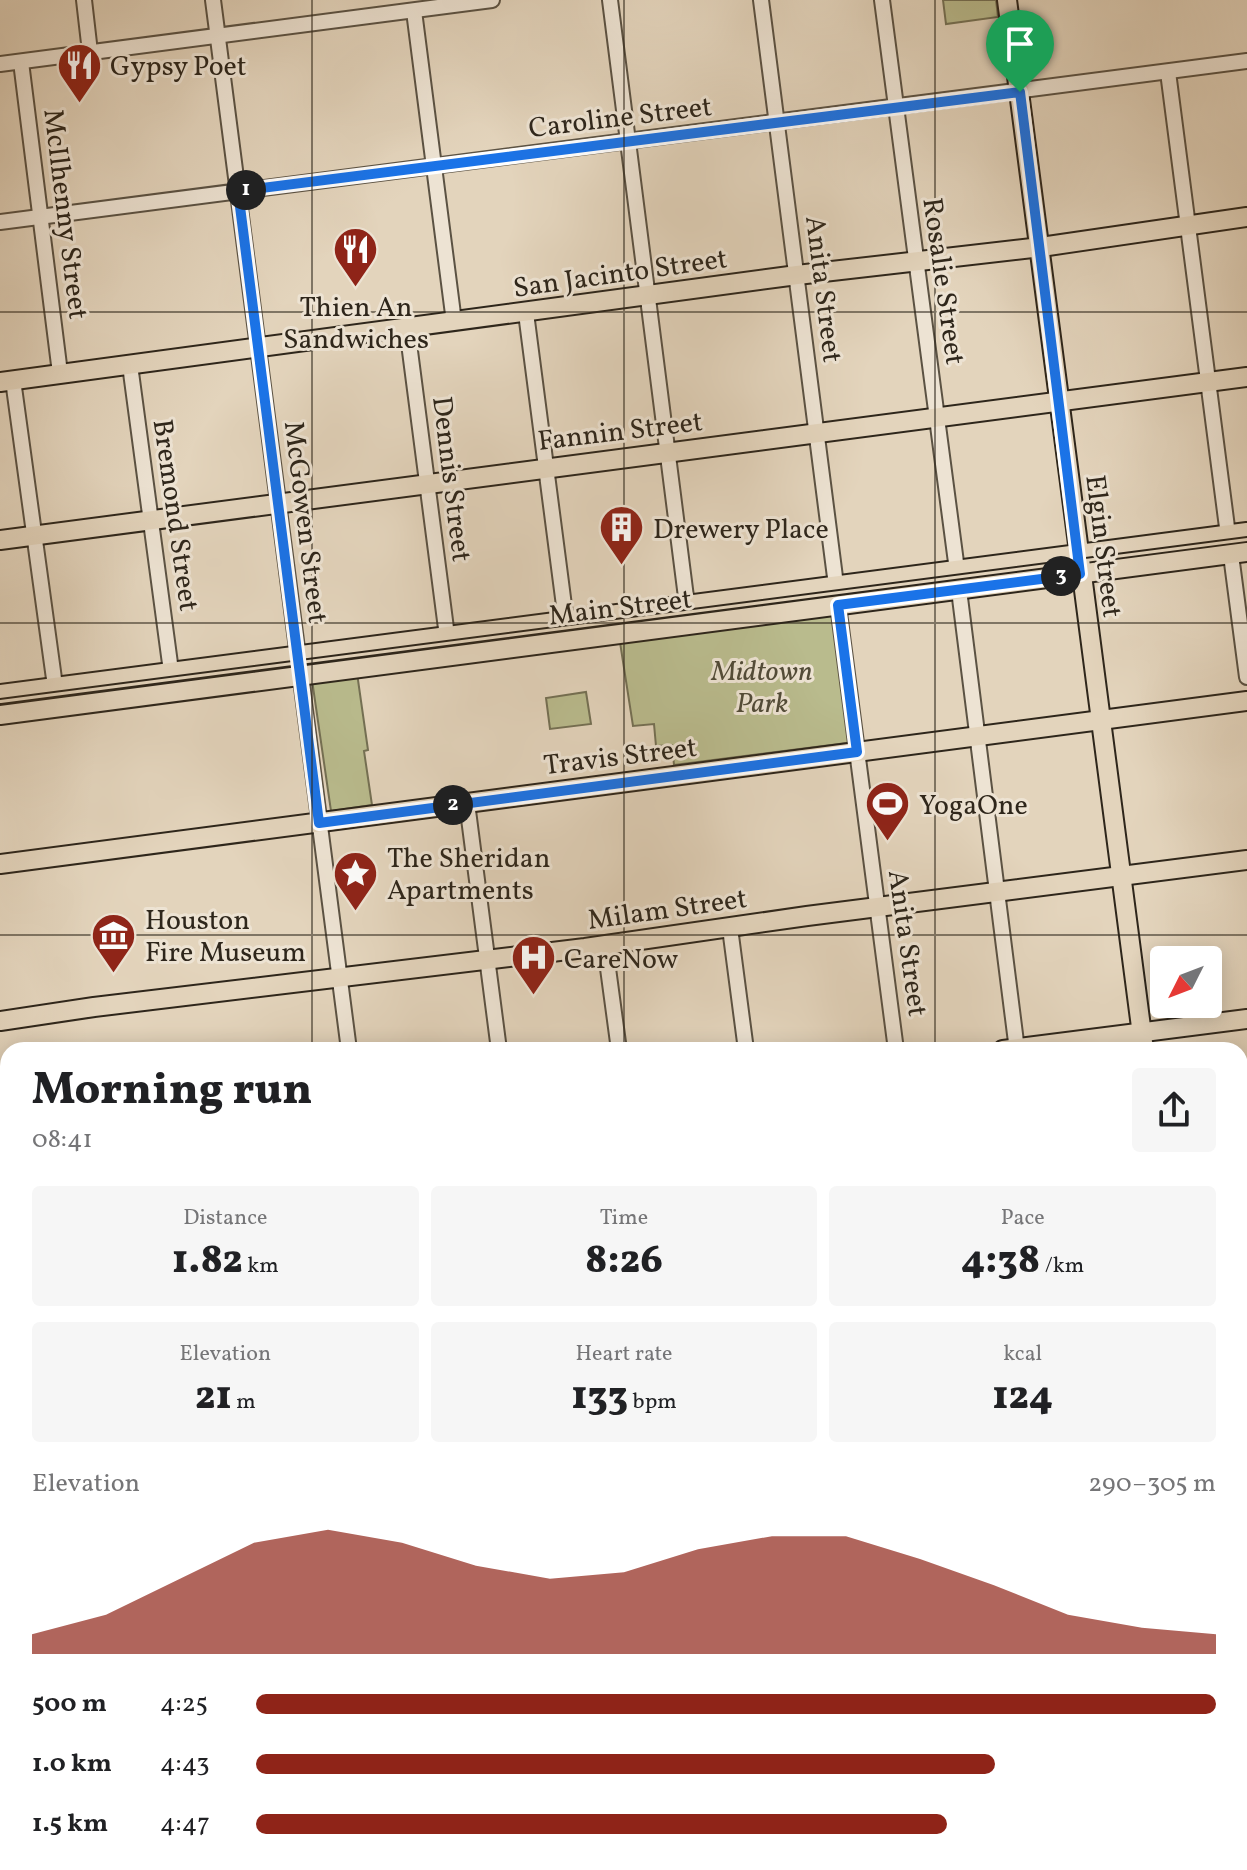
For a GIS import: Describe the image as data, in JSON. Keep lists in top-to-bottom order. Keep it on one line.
{"streets":{"main road":["San Jacinto Street","Fannin Street","Elgin Street","Main Street","Travis Street","Milam Street"],"street":["Caroline Street","McIlhenny Street","Rosalie Street","Anita Street","Dennis Street","Bremond Street","McGowen Street"]},"crossings":[["Caroline Street","McIlhenny Street"],["Caroline Street","Rosalie Street"],["Caroline Street","Anita Street"],["Caroline Street","McGowen Street"],["Caroline Street","Elgin Street"],["McIlhenny Street","San Jacinto Street"],["San Jacinto Street","Rosalie Street"],["San Jacinto Street","Anita Street"],["San Jacinto Street","Dennis Street"],["San Jacinto Street","Bremond Street"],["San Jacinto Street","McGowen Street"],["San Jacinto Street","Elgin Street"],["Rosalie Street","Fannin Street"],["Rosalie Street","Main Street"],["Anita Street","Fannin Street"],["Anita Street","Main Street"],["Anita Street","Travis Street"],["Anita Street","Milam Street"],["Fannin Street","Dennis Street"],["Fannin Street","Bremond Street"],["Fannin Street","McGowen Street"],["Fannin Street","Elgin Street"],["Dennis Street","Main Street"],["Bremond Street","Main Street"],["McGowen Street","Main Street"],["McGowen Street","Travis Street"],["McGowen Street","Milam Street"],["Elgin Street","Main Street"],["Elgin Street","Travis Street"],["Elgin Street","Milam Street"]],"parks":["Midtown Park"],"places":{"restaurant":["Gypsy Poet","Thien An Sandwiches"],"building":["Drewery Place"],"sports":["YogaOne"],"place":["The Sheridan Apartments"],"museum":["Houston Fire Museum"],"hospital":["CareNow"]},"north":"bottom left","page":{"pins":["1","3","2"],"heading":["Morning run","08:41"],"stats":[["Distance","1.82 km"],["Time","8:26"],["Pace","4:38 /km"],["Elevation","21 m"],["Heart rate","133 bpm"],["kcal","124"]],"chart":["Elevation","290–305 m"],"list":[{"name":"500 m","note":"4:25"},{"name":"1.0 km","note":"4:43"},{"name":"1.5 km","note":"4:47"}]}}
